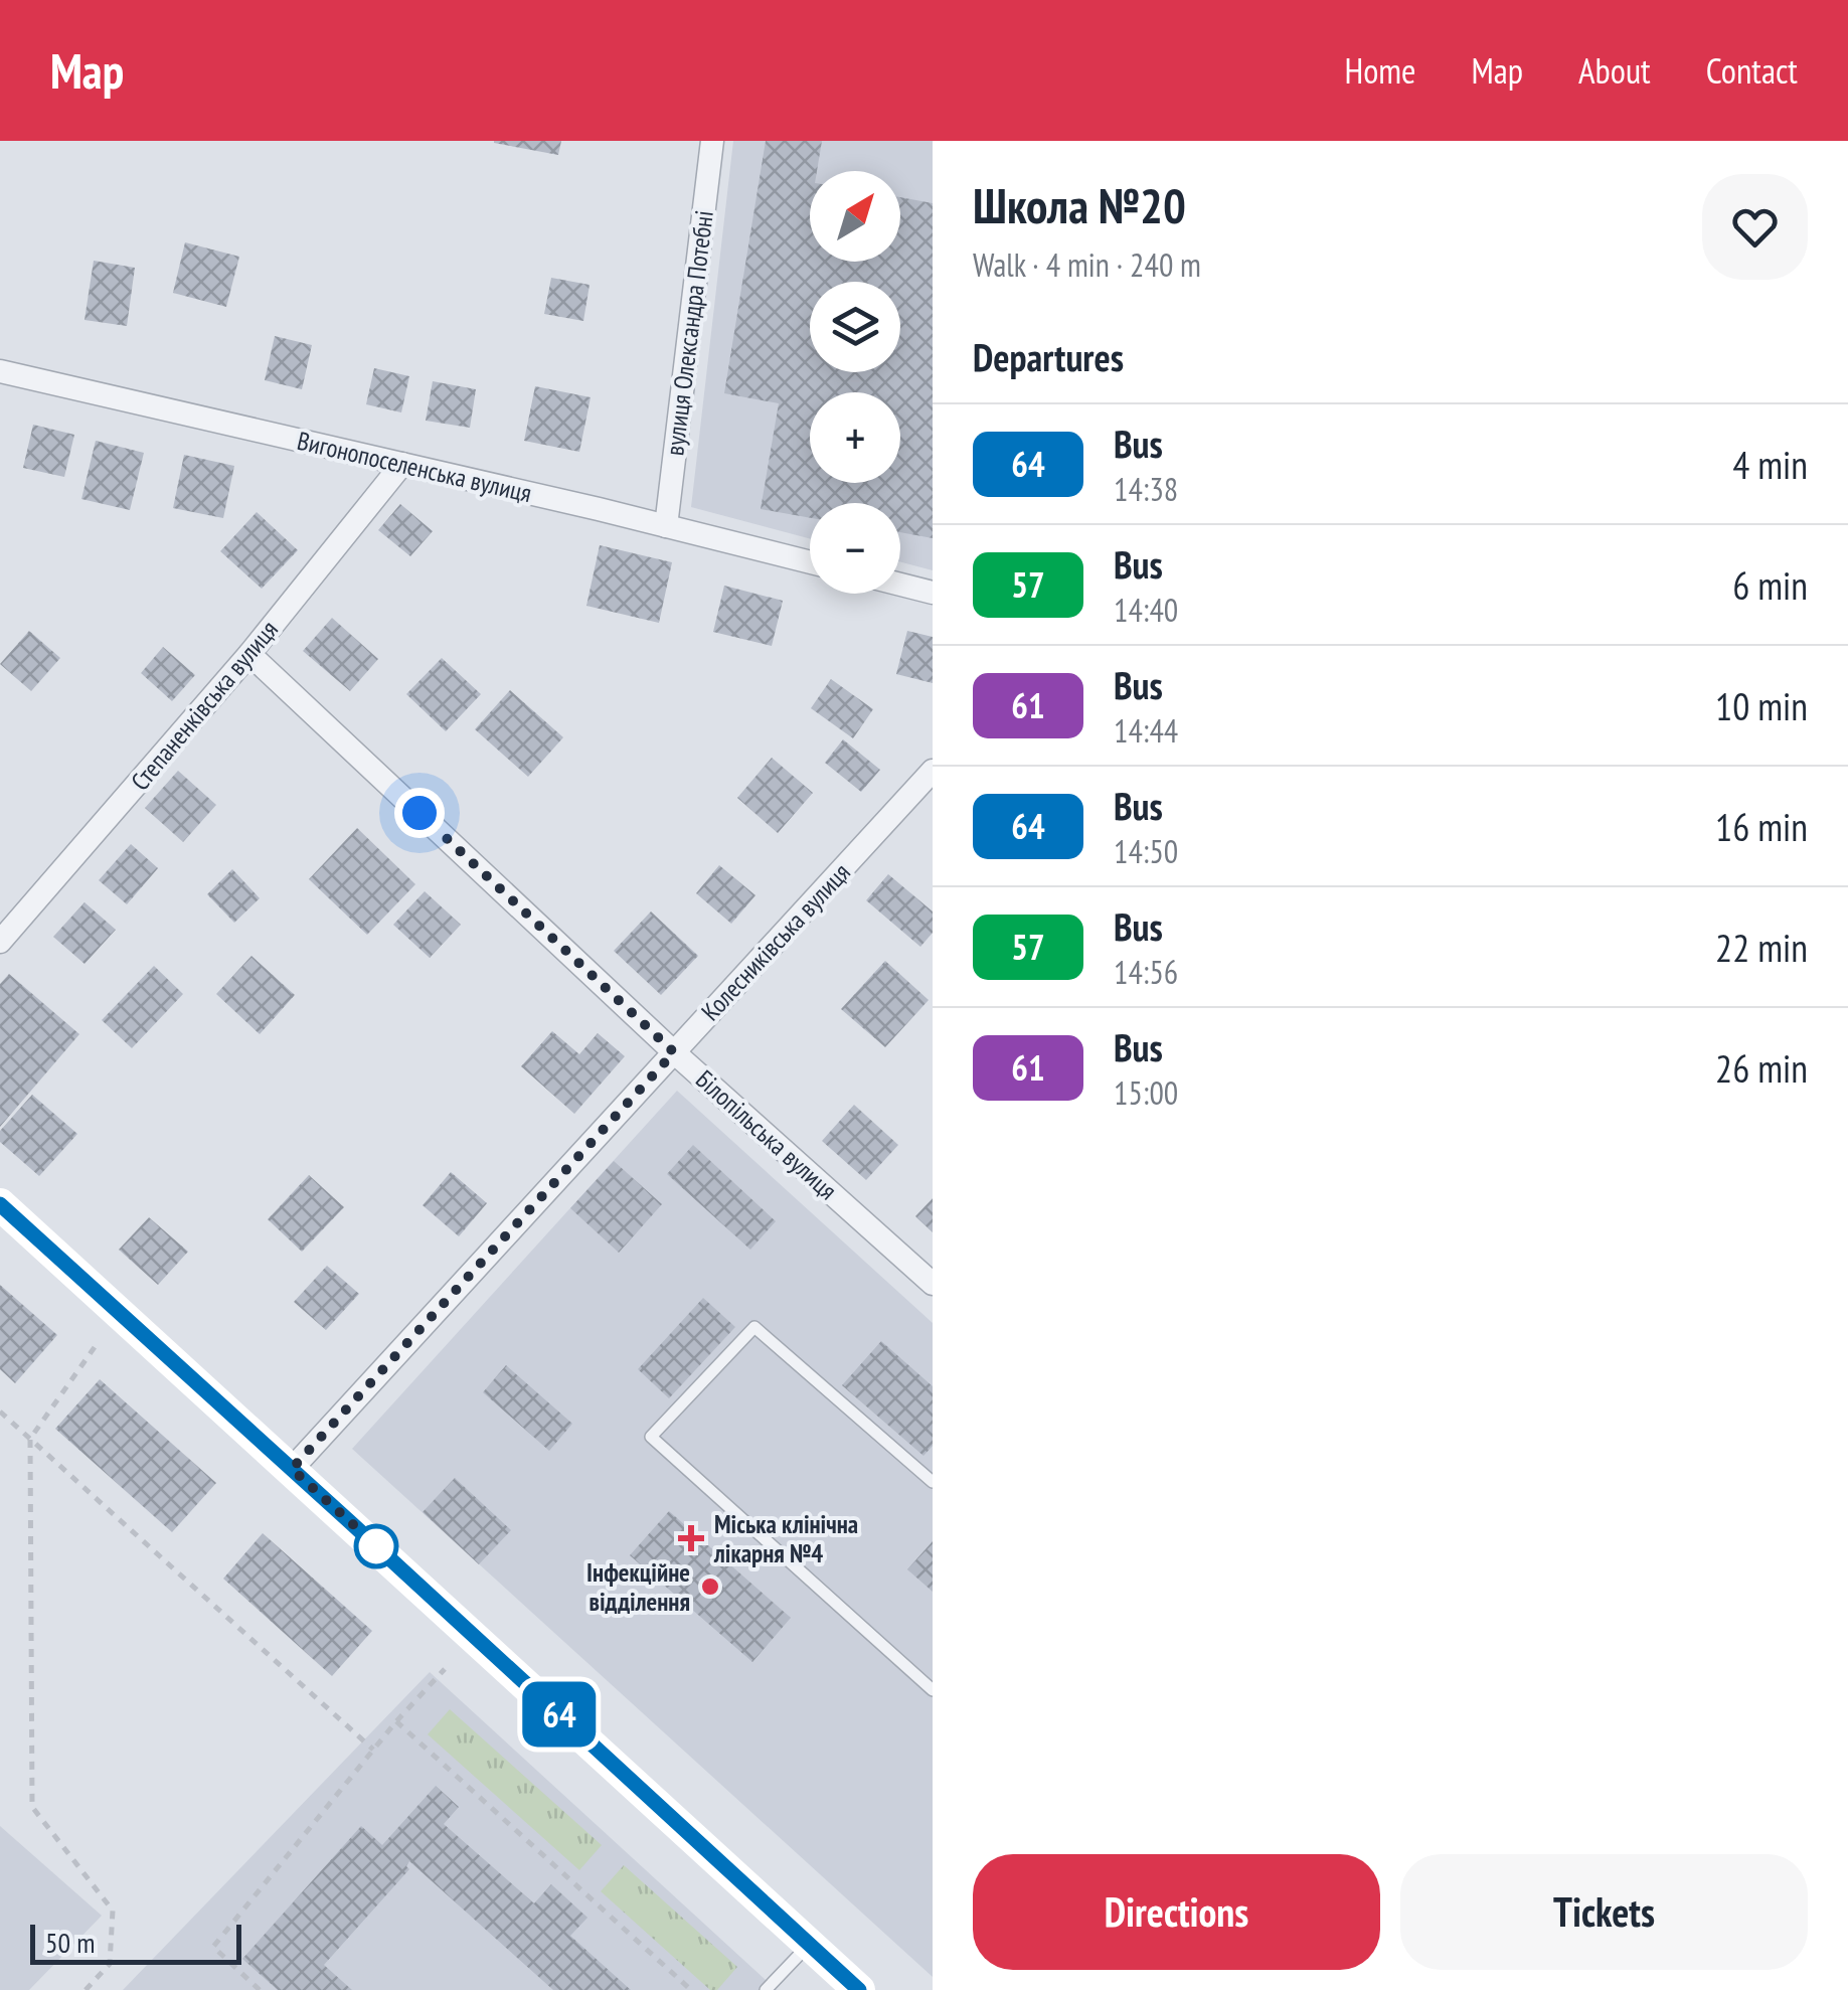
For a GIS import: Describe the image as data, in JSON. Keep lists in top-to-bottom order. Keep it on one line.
{"streets":{"street":["вулиця Олександра Потебні","Вигонопоселенська вулиця","Степаненківська вулиця","Колесниківська вулиця","Білопільська вулиця"]},"crossings":[["вулиця Олександра Потебні","Вигонопоселенська вулиця"],["Вигонопоселенська вулиця","Степаненківська вулиця"],["Степаненківська вулиця","Білопільська вулиця"],["Колесниківська вулиця","Білопільська вулиця"]],"places":{"health":["Міська клінічна лікарня №4"],"other":["Інфекційне відділення"]},"lines":["bus line 64"],"scale_bar":"50 m","north":"top right","page":{"header":"Map","nav":["Home","Map","About","Contact"],"on_map":"64","heading":[["Школа №20","Walk · 4 min · 240 m"],"Departures"],"map_buttons":["+","−"],"list":[{"mark":"64","name":"Bus","note":"14:38","value":"4 min"},{"mark":"57","name":"Bus","note":"14:40","value":"6 min"},{"mark":"61","name":"Bus","note":"14:44","value":"10 min"},{"mark":"64","name":"Bus","note":"14:50","value":"16 min"},{"mark":"57","name":"Bus","note":"14:56","value":"22 min"},{"mark":"61","name":"Bus","note":"15:00","value":"26 min"}],"buttons":["Directions","Tickets"],"scale":"50 m"}}
